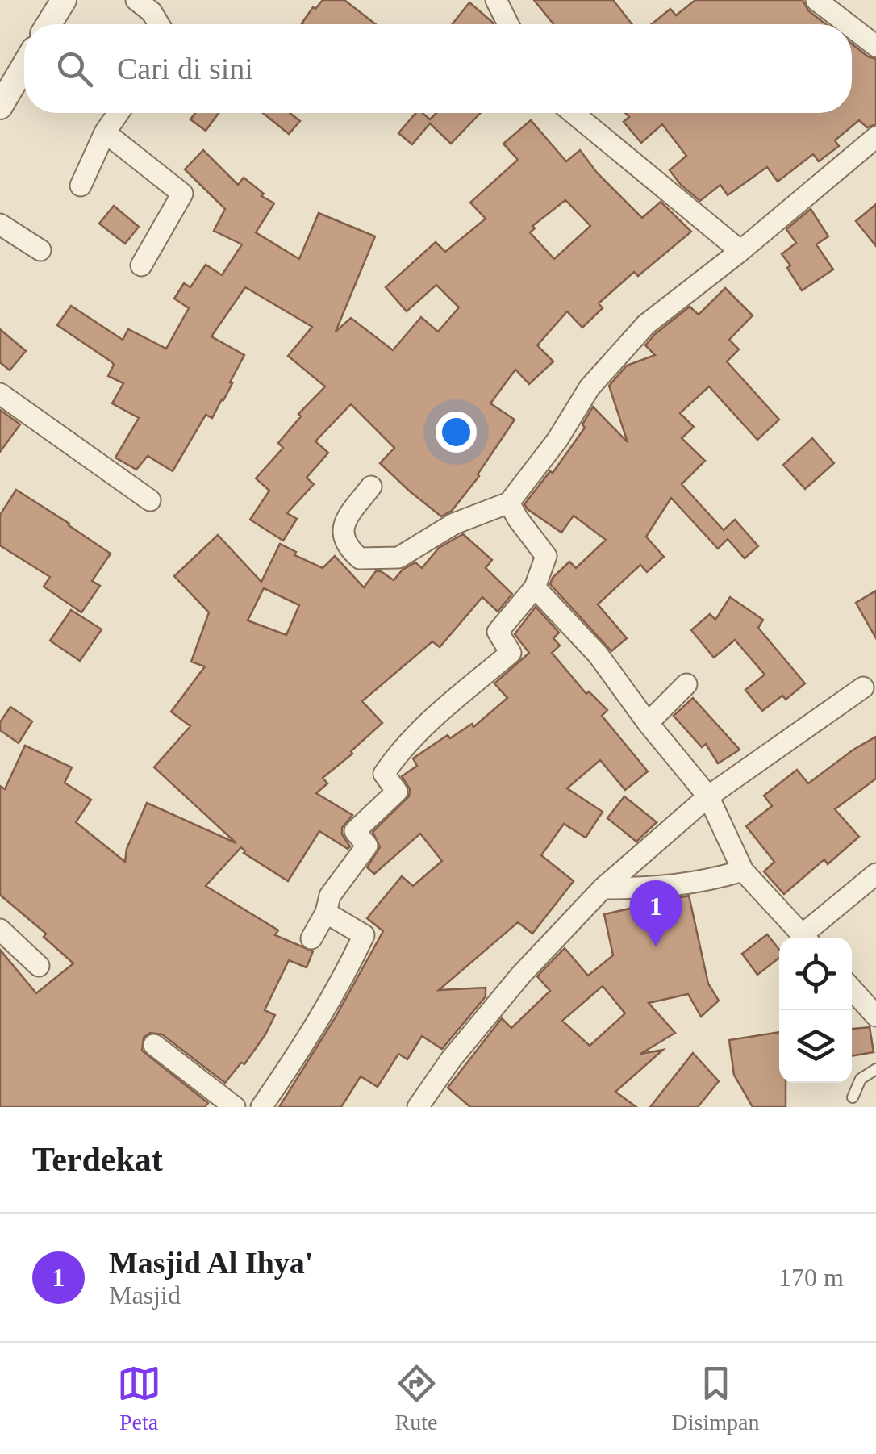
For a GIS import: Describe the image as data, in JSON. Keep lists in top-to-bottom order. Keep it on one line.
{"page":{"search":"Cari di sini","pins":"1","heading":"Terdekat","list":[{"mark":"1","name":"Masjid Al Ihya'","note":"Masjid","value":"170 m"}],"nav":["Peta","Rute","Disimpan"]}}
